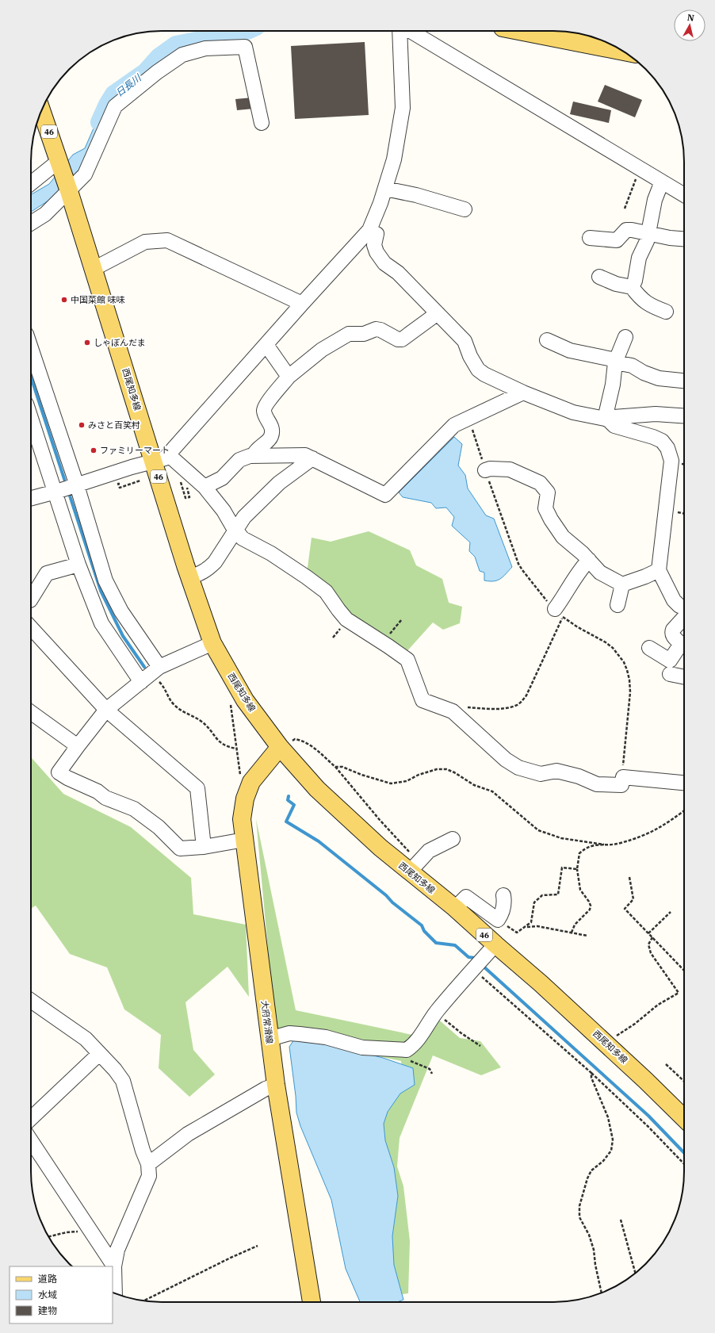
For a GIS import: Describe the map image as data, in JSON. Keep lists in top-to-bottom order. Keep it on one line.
{"streets":{"main road":["46","西尾知多線","大府常滑線"]},"crossings":[["西尾知多線","大府常滑線"]],"water":["日長川"],"places":["中国菜館 味味","しゃぼんだま","みさと百笑村","ファミリーマート"],"legend":["道路","水域","建物"],"north":"top"}
